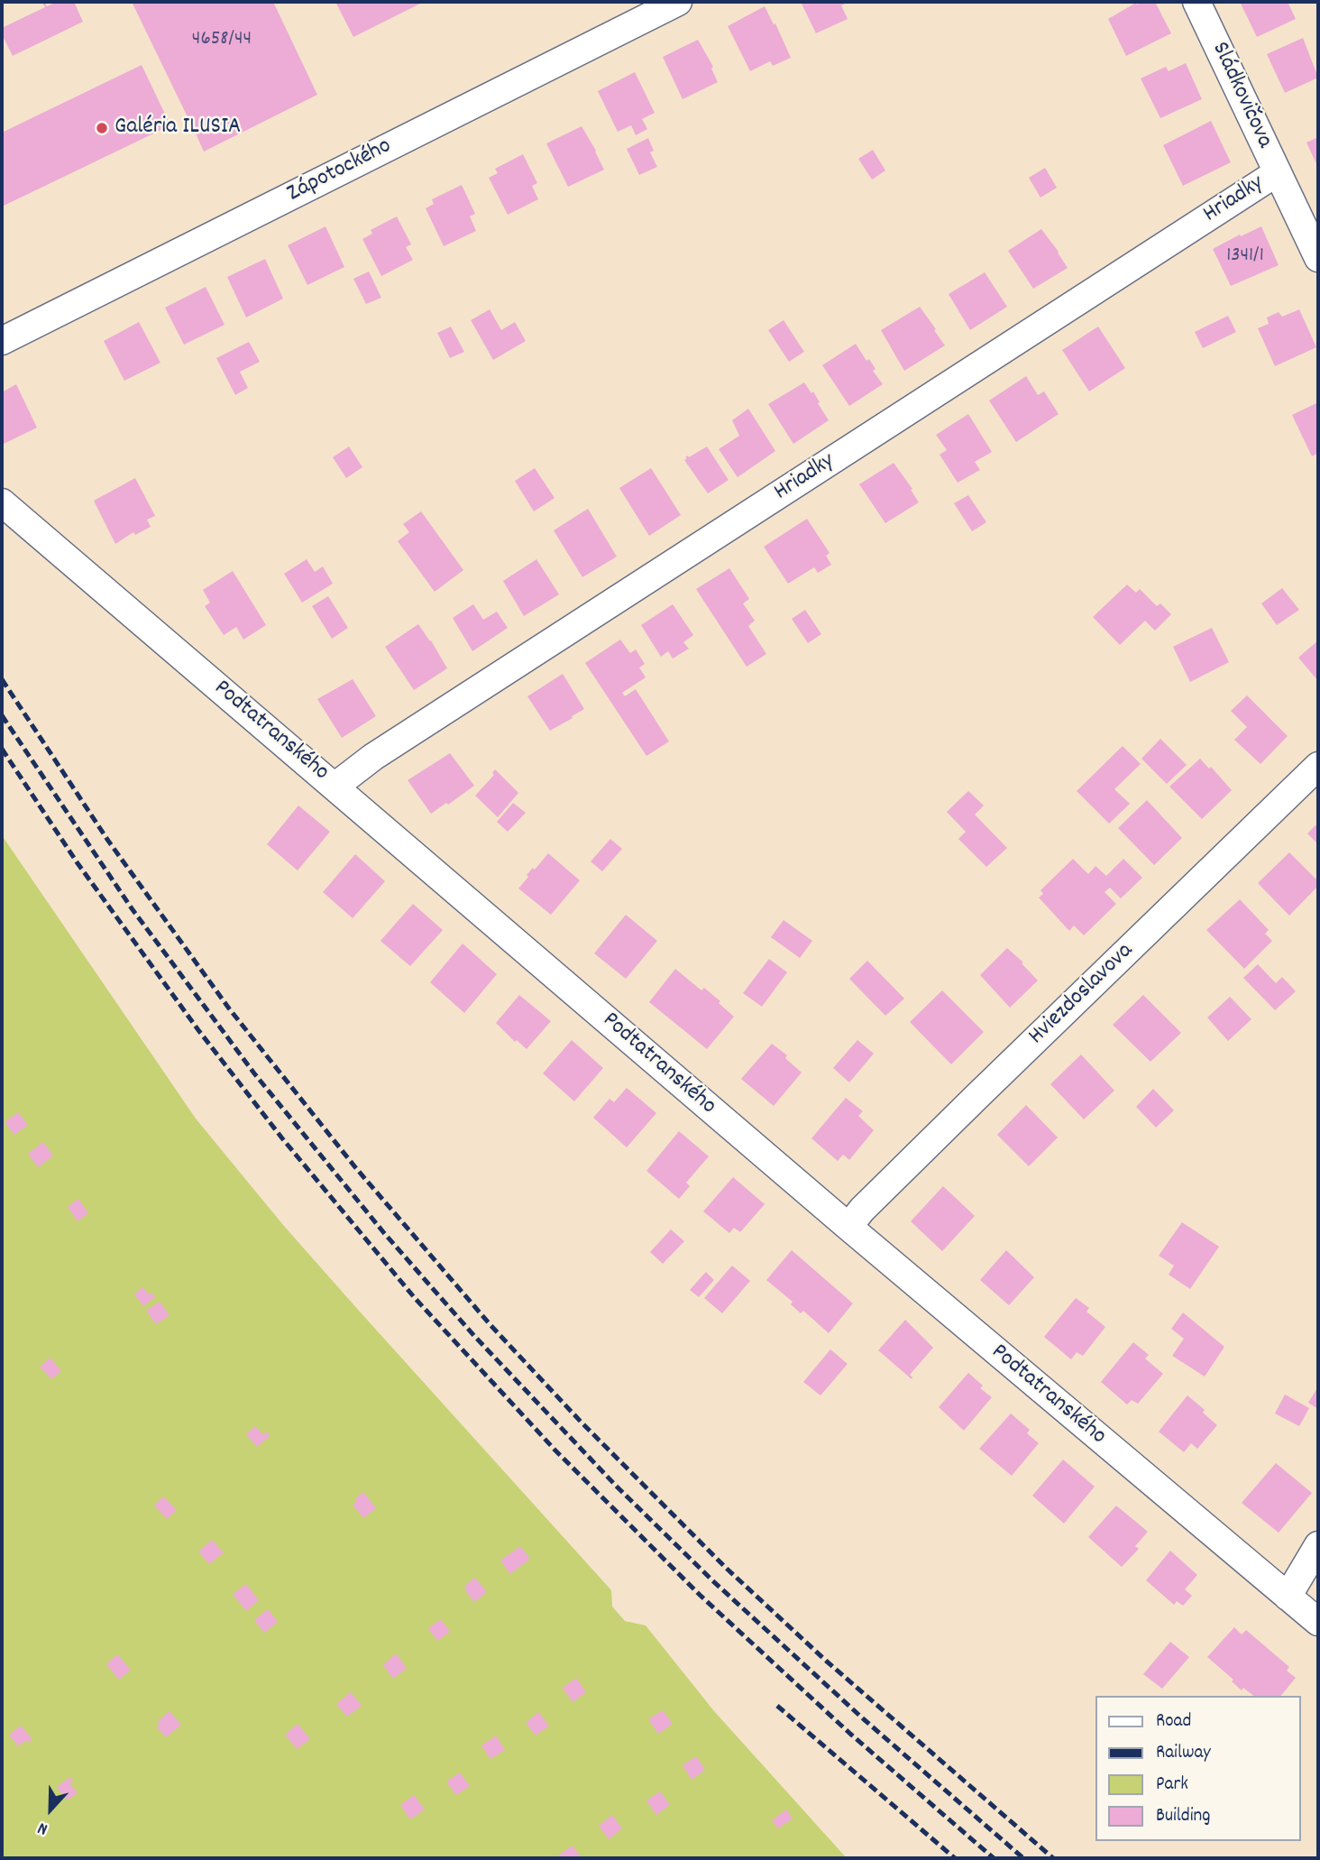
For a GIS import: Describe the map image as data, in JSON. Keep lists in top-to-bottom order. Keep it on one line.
{"streets":{"street":["Sládkovičova","Zápotockého","Hriadky","Podtatranského","Hviezdoslavova"]},"crossings":[["Sládkovičova","Hriadky"],["Hriadky","Podtatranského"],["Podtatranského","Hviezdoslavova"]],"places":["Galéria ILUSIA"],"house_numbers":["4658/44","1341/1"],"legend":["Road","Railway","Park","Building"],"north":"bottom"}
